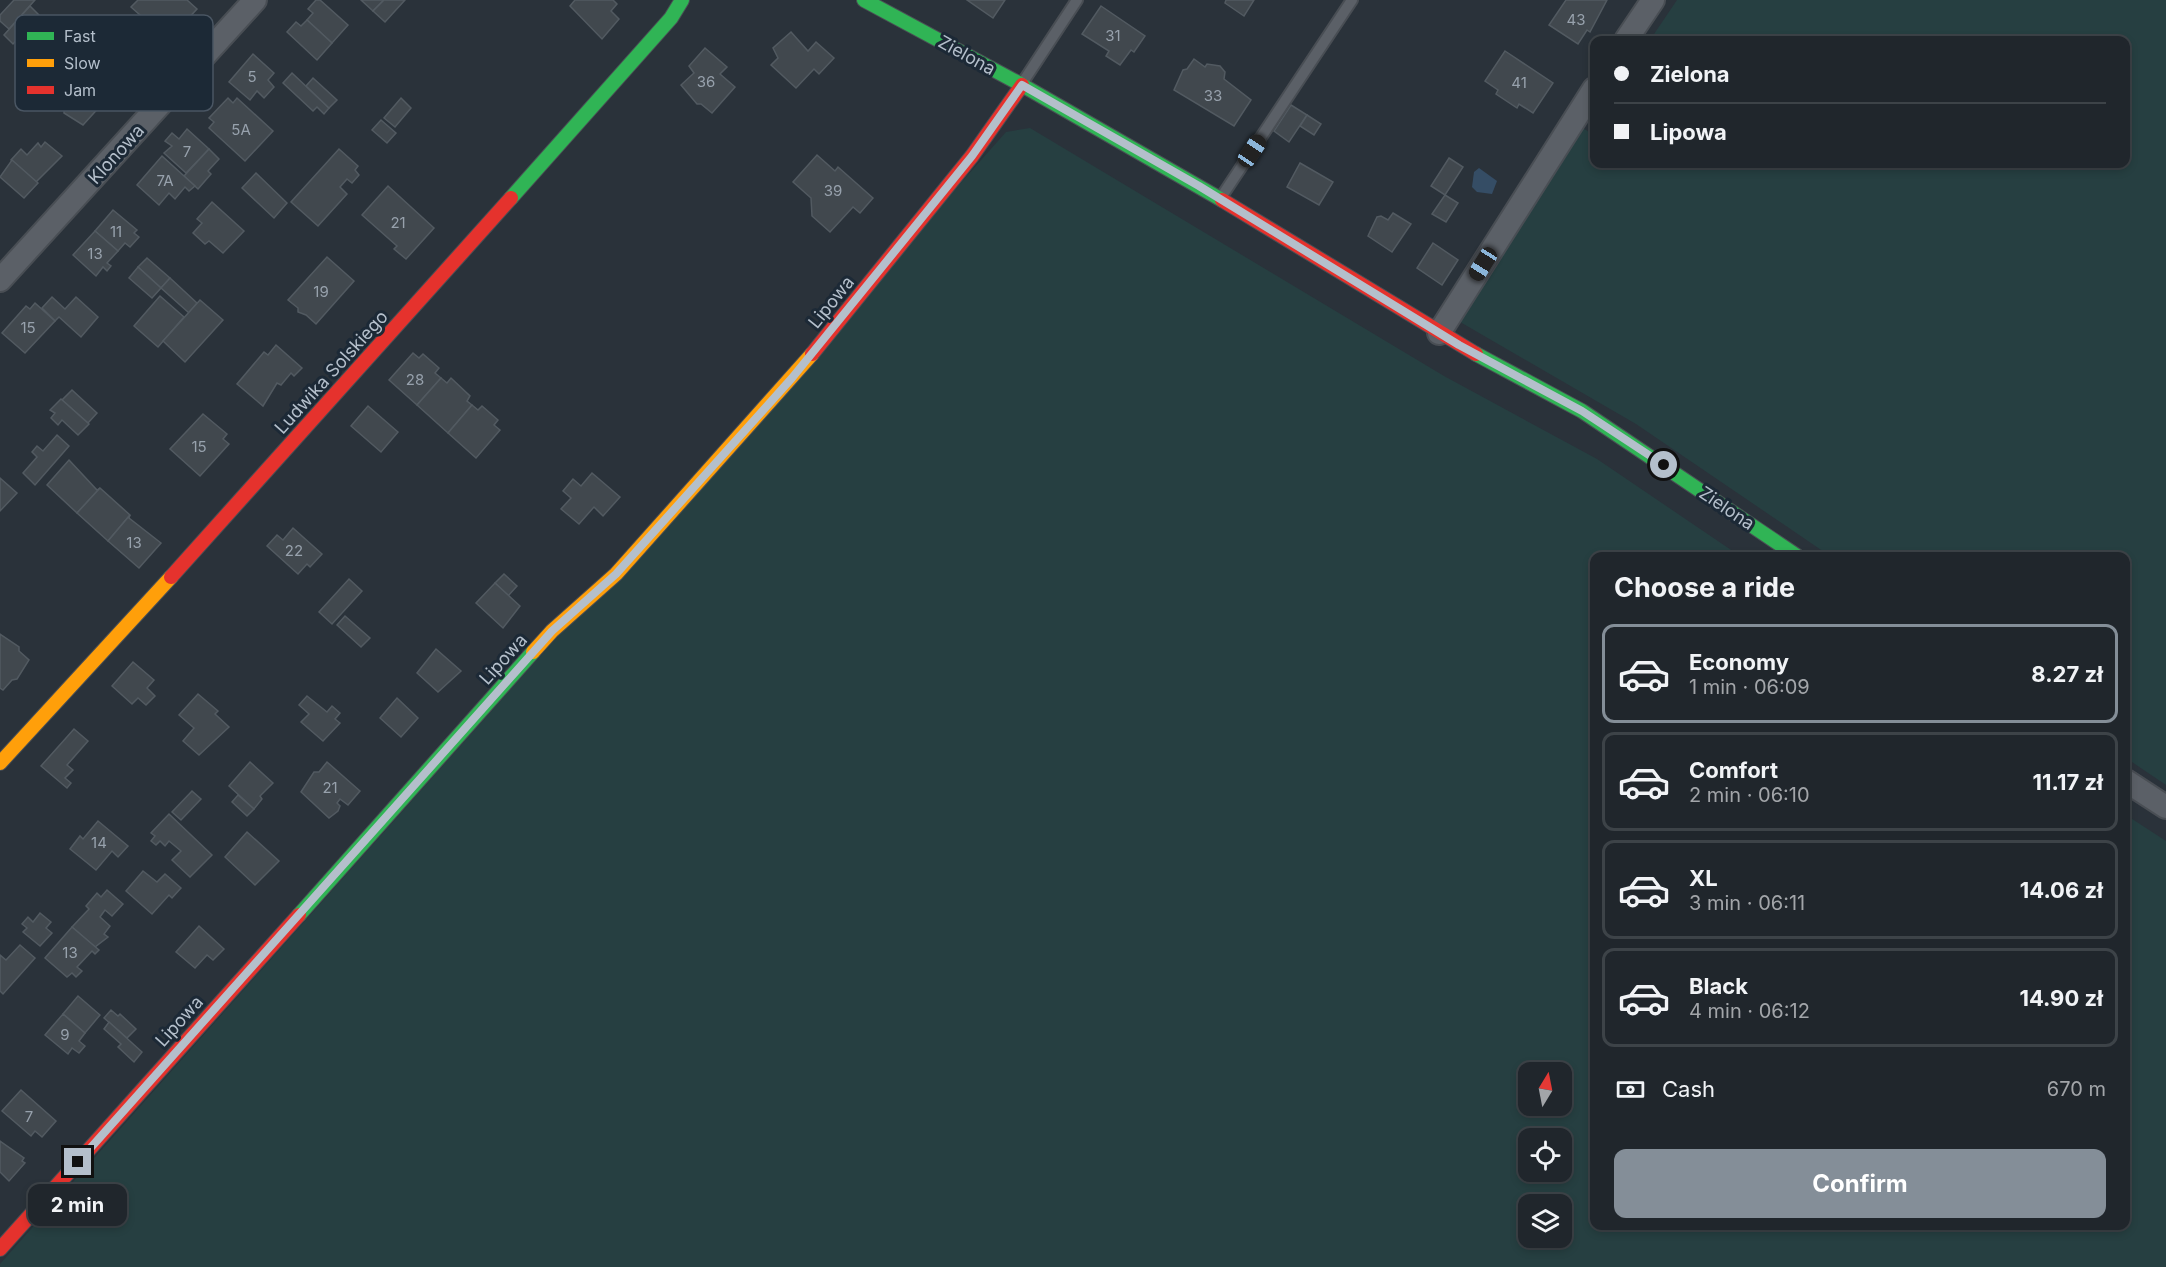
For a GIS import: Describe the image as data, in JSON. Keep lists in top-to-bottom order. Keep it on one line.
{"streets":{"street":["Zielona","Klonowa","Lipowa","Ludwika Solskiego"]},"crossings":[["Zielona","Lipowa"]],"house_numbers":["43","31","5","36","41","33","5A","7","7A","39","21","11","13","19","15","28","15","13","22","21","14","13","9","7"],"legend":["Fast","Slow","Jam"],"north":"top","page":{"banner":["Zielona","Lipowa"],"heading":"Choose a ride","list":[{"name":"Economy","note":"1 min · 06:09","value":"8.27 zł"},{"name":"Comfort","note":"2 min · 06:10","value":"11.17 zł"},{"name":"XL","note":"3 min · 06:11","value":"14.06 zł"},{"name":"Black","note":"4 min · 06:12","value":"14.90 zł"}],"pay":["Cash","670 m"],"buttons":"Confirm","bubble":"2 min"}}
